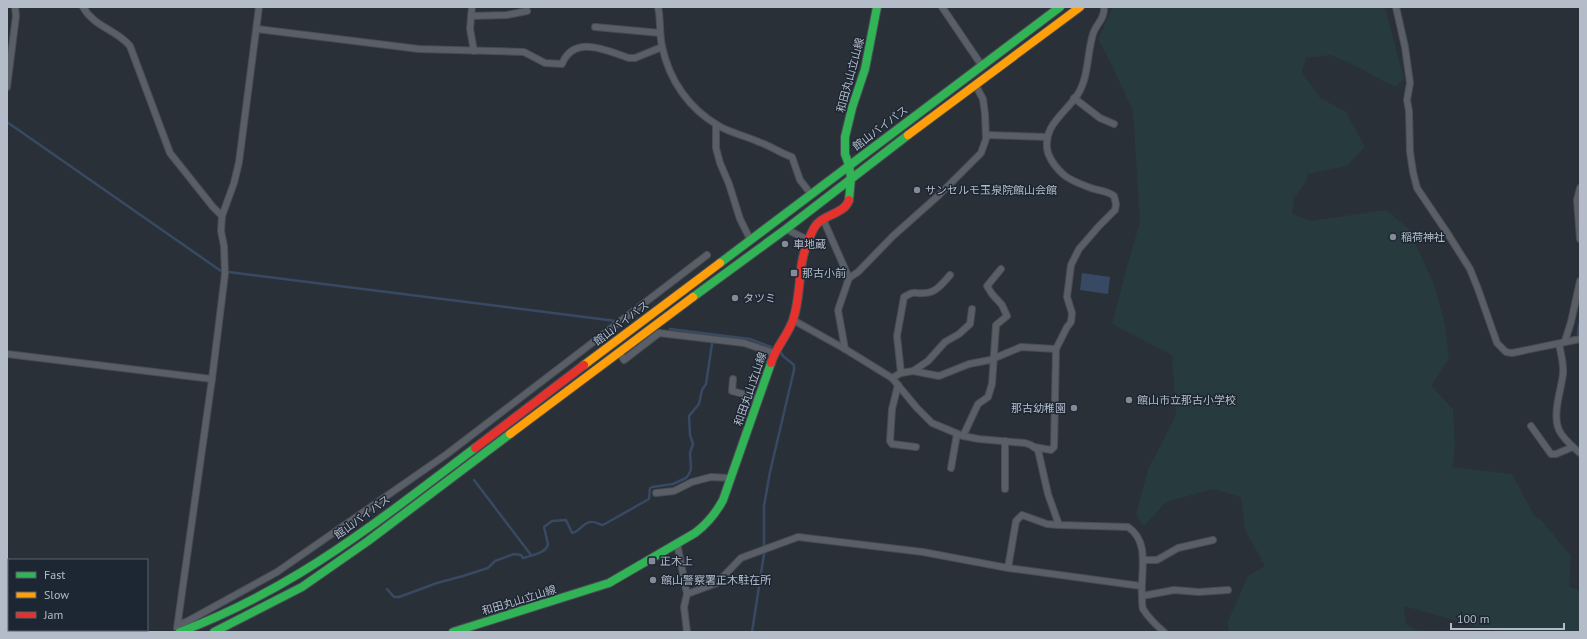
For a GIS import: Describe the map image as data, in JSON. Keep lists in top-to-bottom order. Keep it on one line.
{"streets":{"main road":["和田丸山立山線","館山バイパス"]},"crossings":[["和田丸山立山線","館山バイパス"]],"places":{"other":["サンセルモ玉泉院館山会館","稲荷神社","車地蔵","タツミ","館山市立那古小学校","那古幼稚園","館山警察署正木駐在所"],"transit":["那古小前","正木上"]},"legend":["Fast","Slow","Jam"],"scale_bar":"100 m"}
